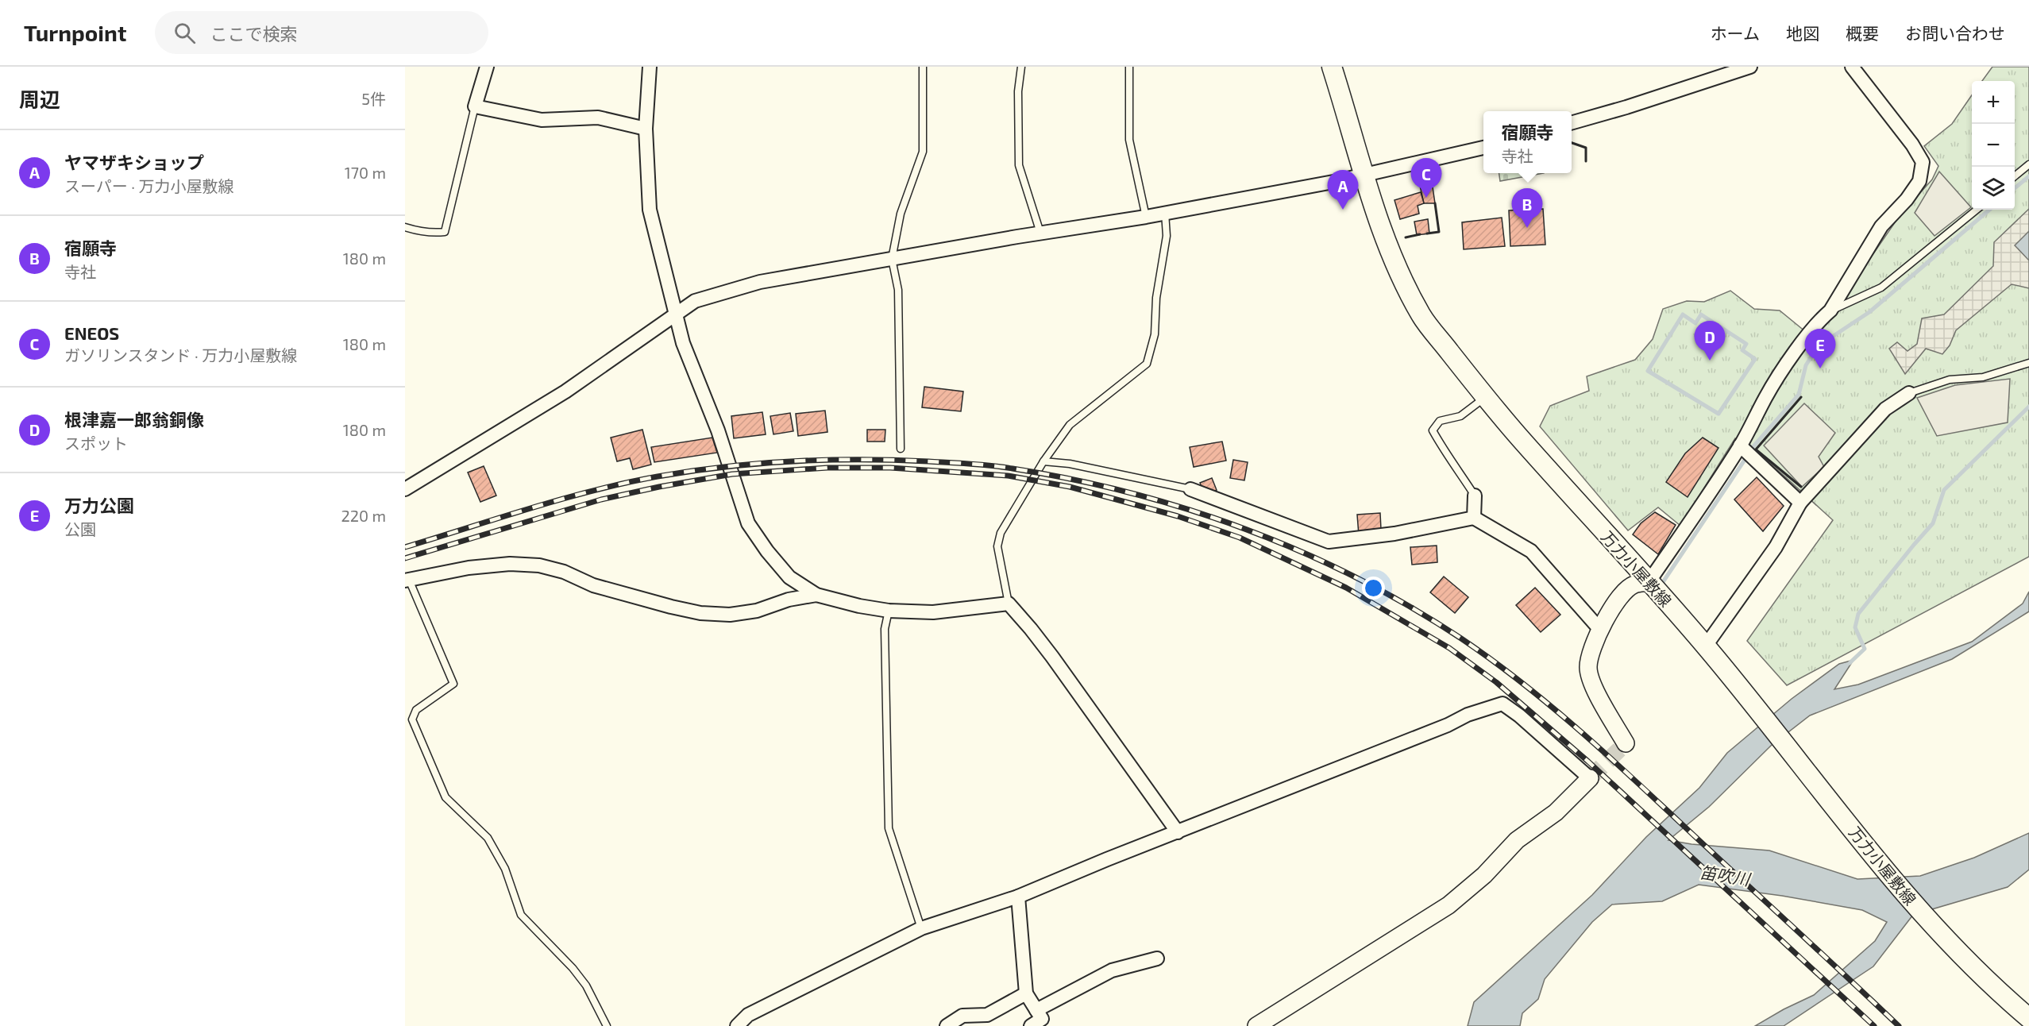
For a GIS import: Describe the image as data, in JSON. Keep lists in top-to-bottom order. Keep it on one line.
{"streets":{"main road":["万力小屋敷線"]},"water":["笛吹川"],"page":{"header":"Turnpoint","search":"ここで検索","nav":["ホーム","地図","概要","お問い合わせ"],"heading":["周辺","5件"],"map_buttons":["+","−"],"popup":["宿願寺","寺社"],"list":[{"mark":"A","name":"ヤマザキショップ","note":"スーパー · 万力小屋敷線","value":"170 m"},{"mark":"B","name":"宿願寺","note":"寺社","value":"180 m"},{"mark":"C","name":"ENEOS","note":"ガソリンスタンド · 万力小屋敷線","value":"180 m"},{"mark":"D","name":"根津嘉一郎翁銅像","note":"スポット","value":"180 m"},{"mark":"E","name":"万力公園","note":"公園","value":"220 m"}],"pins":["C","A","B","D","E"]}}
